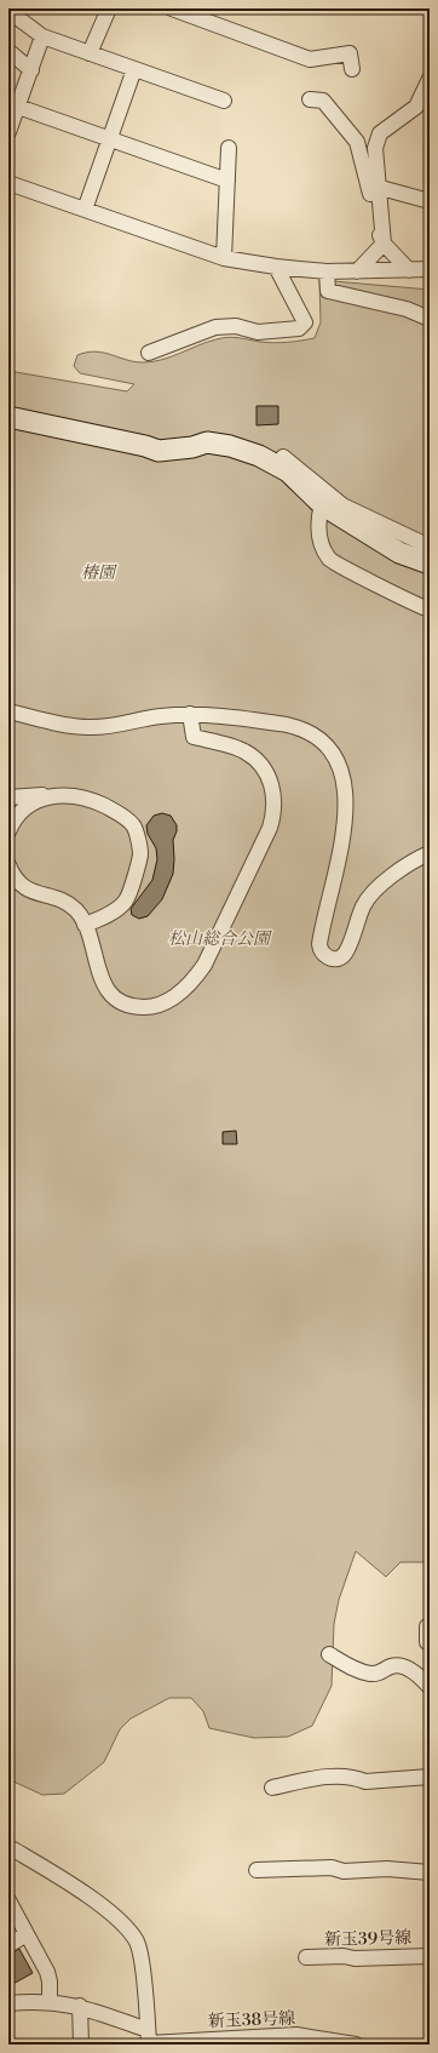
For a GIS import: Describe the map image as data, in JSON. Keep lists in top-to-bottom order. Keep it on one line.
{"streets":{"street":["新玉39号線","新玉38号線"]},"parks":["椿園","松山総合公園"]}
